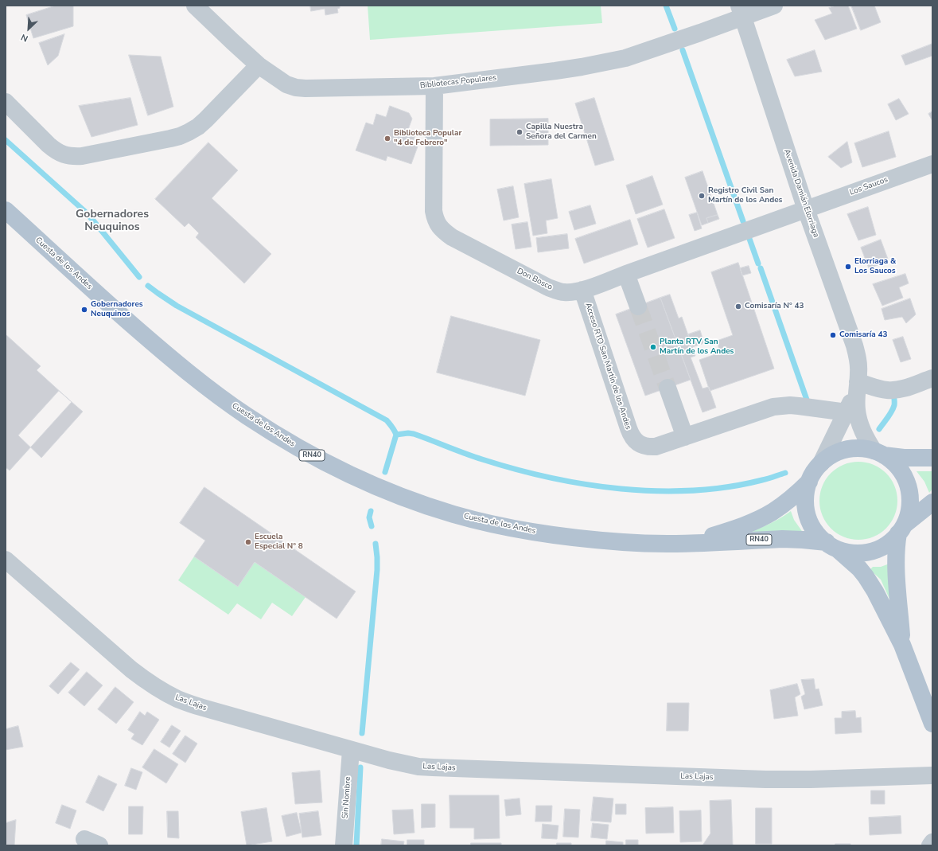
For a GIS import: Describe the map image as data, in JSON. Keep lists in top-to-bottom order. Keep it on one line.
{"streets":{"main road":["Cuesta de los Andes","RN40"],"street":["Bibliotecas Populares","Los Saucos","Avenida Damián Elorriaga","Don Bosco","Acceso RTO San Martín de los Andes","Las Lajas","Sin Nombre"]},"crossings":[["Bibliotecas Populares","Avenida Damián Elorriaga"],["Bibliotecas Populares","Don Bosco"],["Los Saucos","Avenida Damián Elorriaga"],["Los Saucos","Don Bosco"],["Avenida Damián Elorriaga","Cuesta de los Andes"],["Avenida Damián Elorriaga","Don Bosco"],["Avenida Damián Elorriaga","Acceso RTO San Martín de los Andes"],["Avenida Damián Elorriaga","RN40"],["Cuesta de los Andes","RN40"],["Don Bosco","Acceso RTO San Martín de los Andes"],["Las Lajas","Sin Nombre"]],"districts":["Gobernadores Neuquinos"],"places":["Capilla Nuestra Señora del Carmen","Biblioteca Popular \"4 de Febrero\"","Registro Civil San Martín de los Andes","Elorriaga & Los Saucos","Comisaría N° 43","Gobernadores Neuquinos","Comisaría 43","Planta RTV San Martín de los Andes","Escuela Especial N° 8"],"north":"bottom left"}
